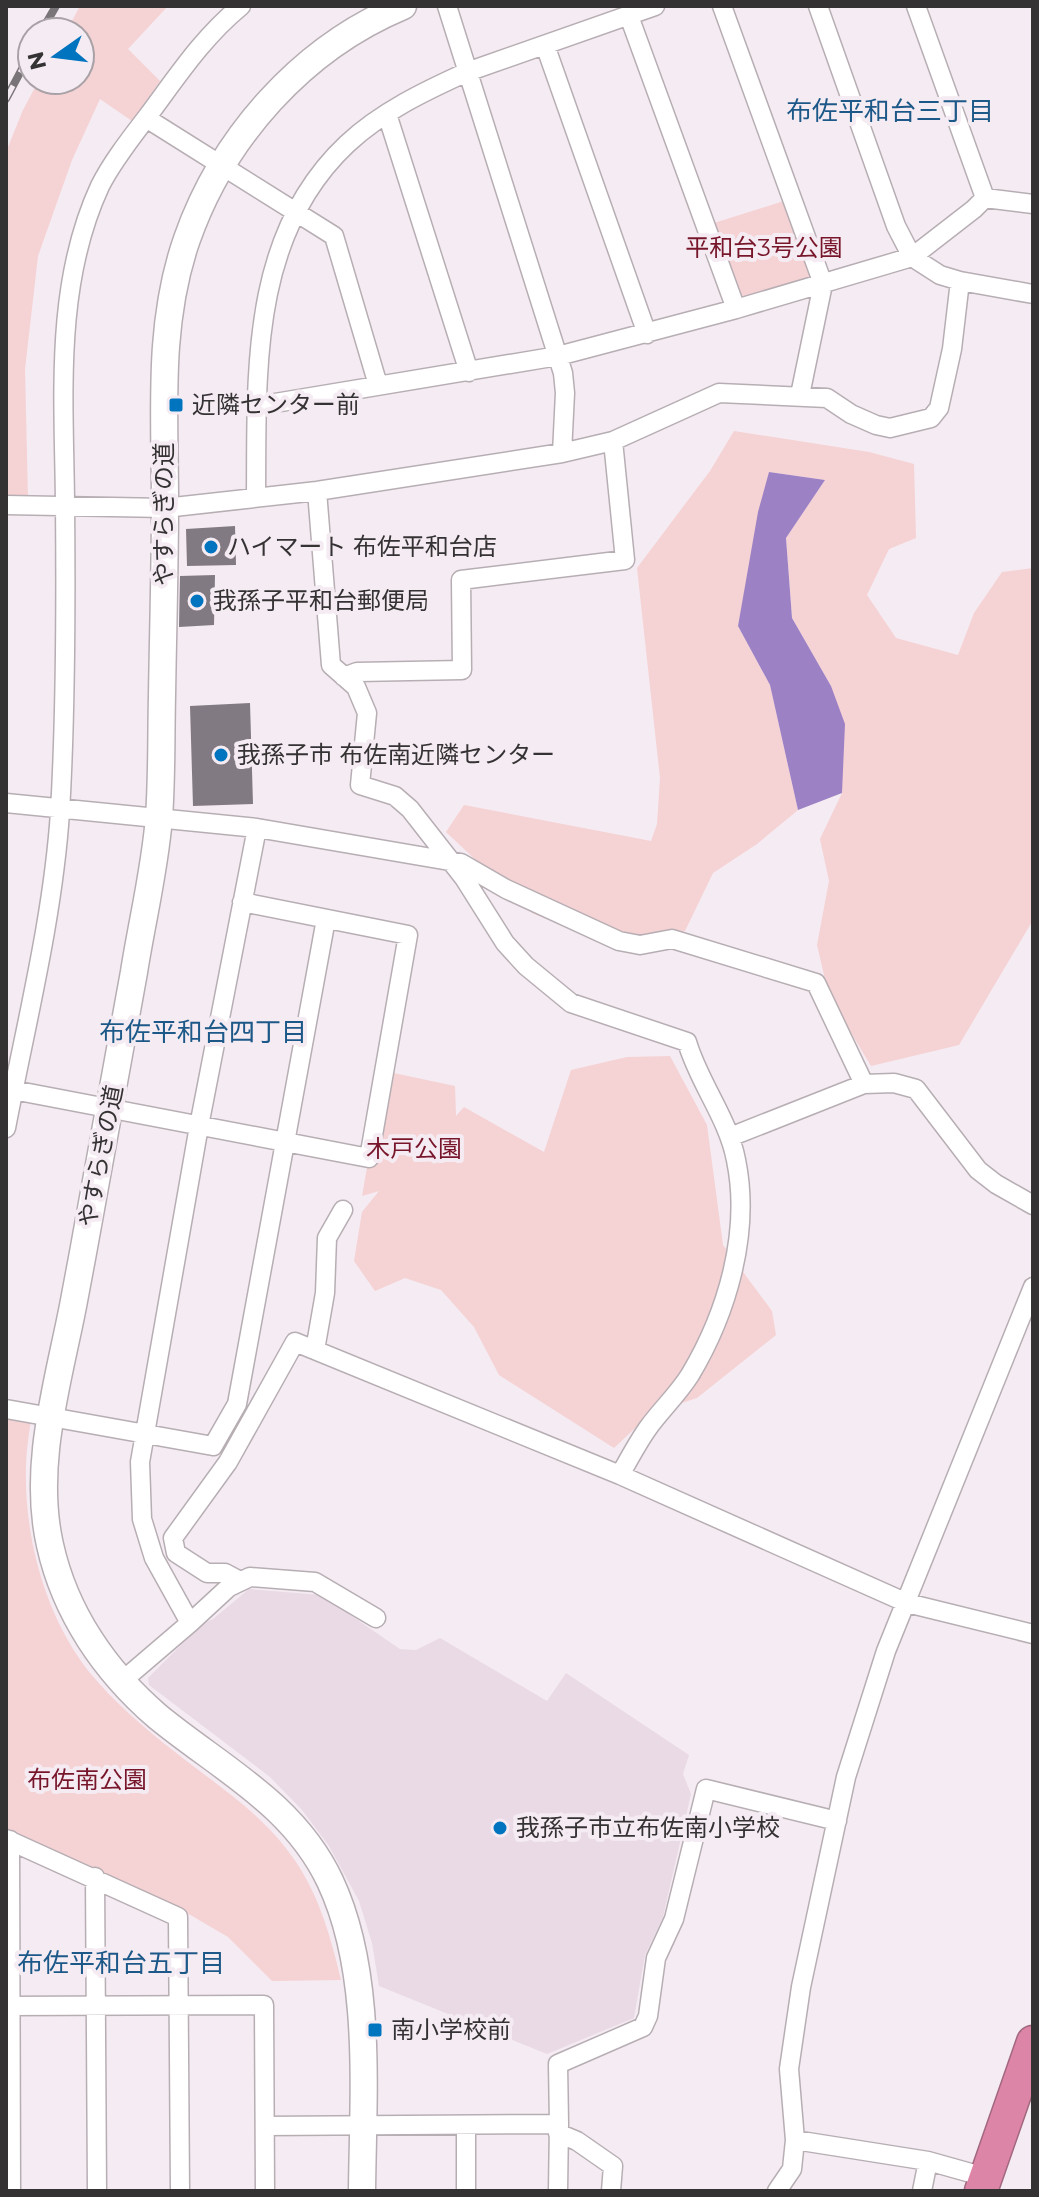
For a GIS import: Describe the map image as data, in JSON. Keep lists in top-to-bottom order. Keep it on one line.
{"streets":{"street":["やすらぎの道"]},"districts":["布佐平和台三丁目","布佐平和台四丁目","布佐平和台五丁目"],"parks":["平和台3号公園","木戸公園","布佐南公園"],"places":{"transit":["近隣センター前","南小学校前"],"other":["ハイマート 布佐平和台店","我孫子平和台郵便局","我孫子市 布佐南近隣センター","我孫子市立布佐南小学校"]},"north":"left"}
